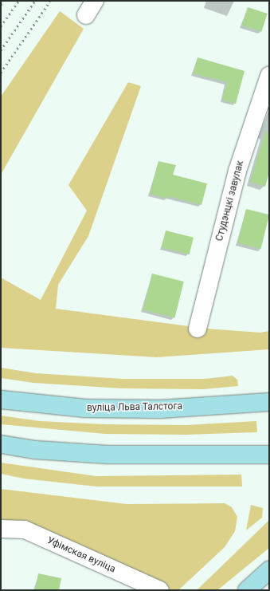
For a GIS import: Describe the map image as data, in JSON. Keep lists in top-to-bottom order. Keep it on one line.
{"streets":{"main road":["вуліца Льва Талстога"],"street":["Студэнцкі завулак","Уфімская вуліца"]}}
